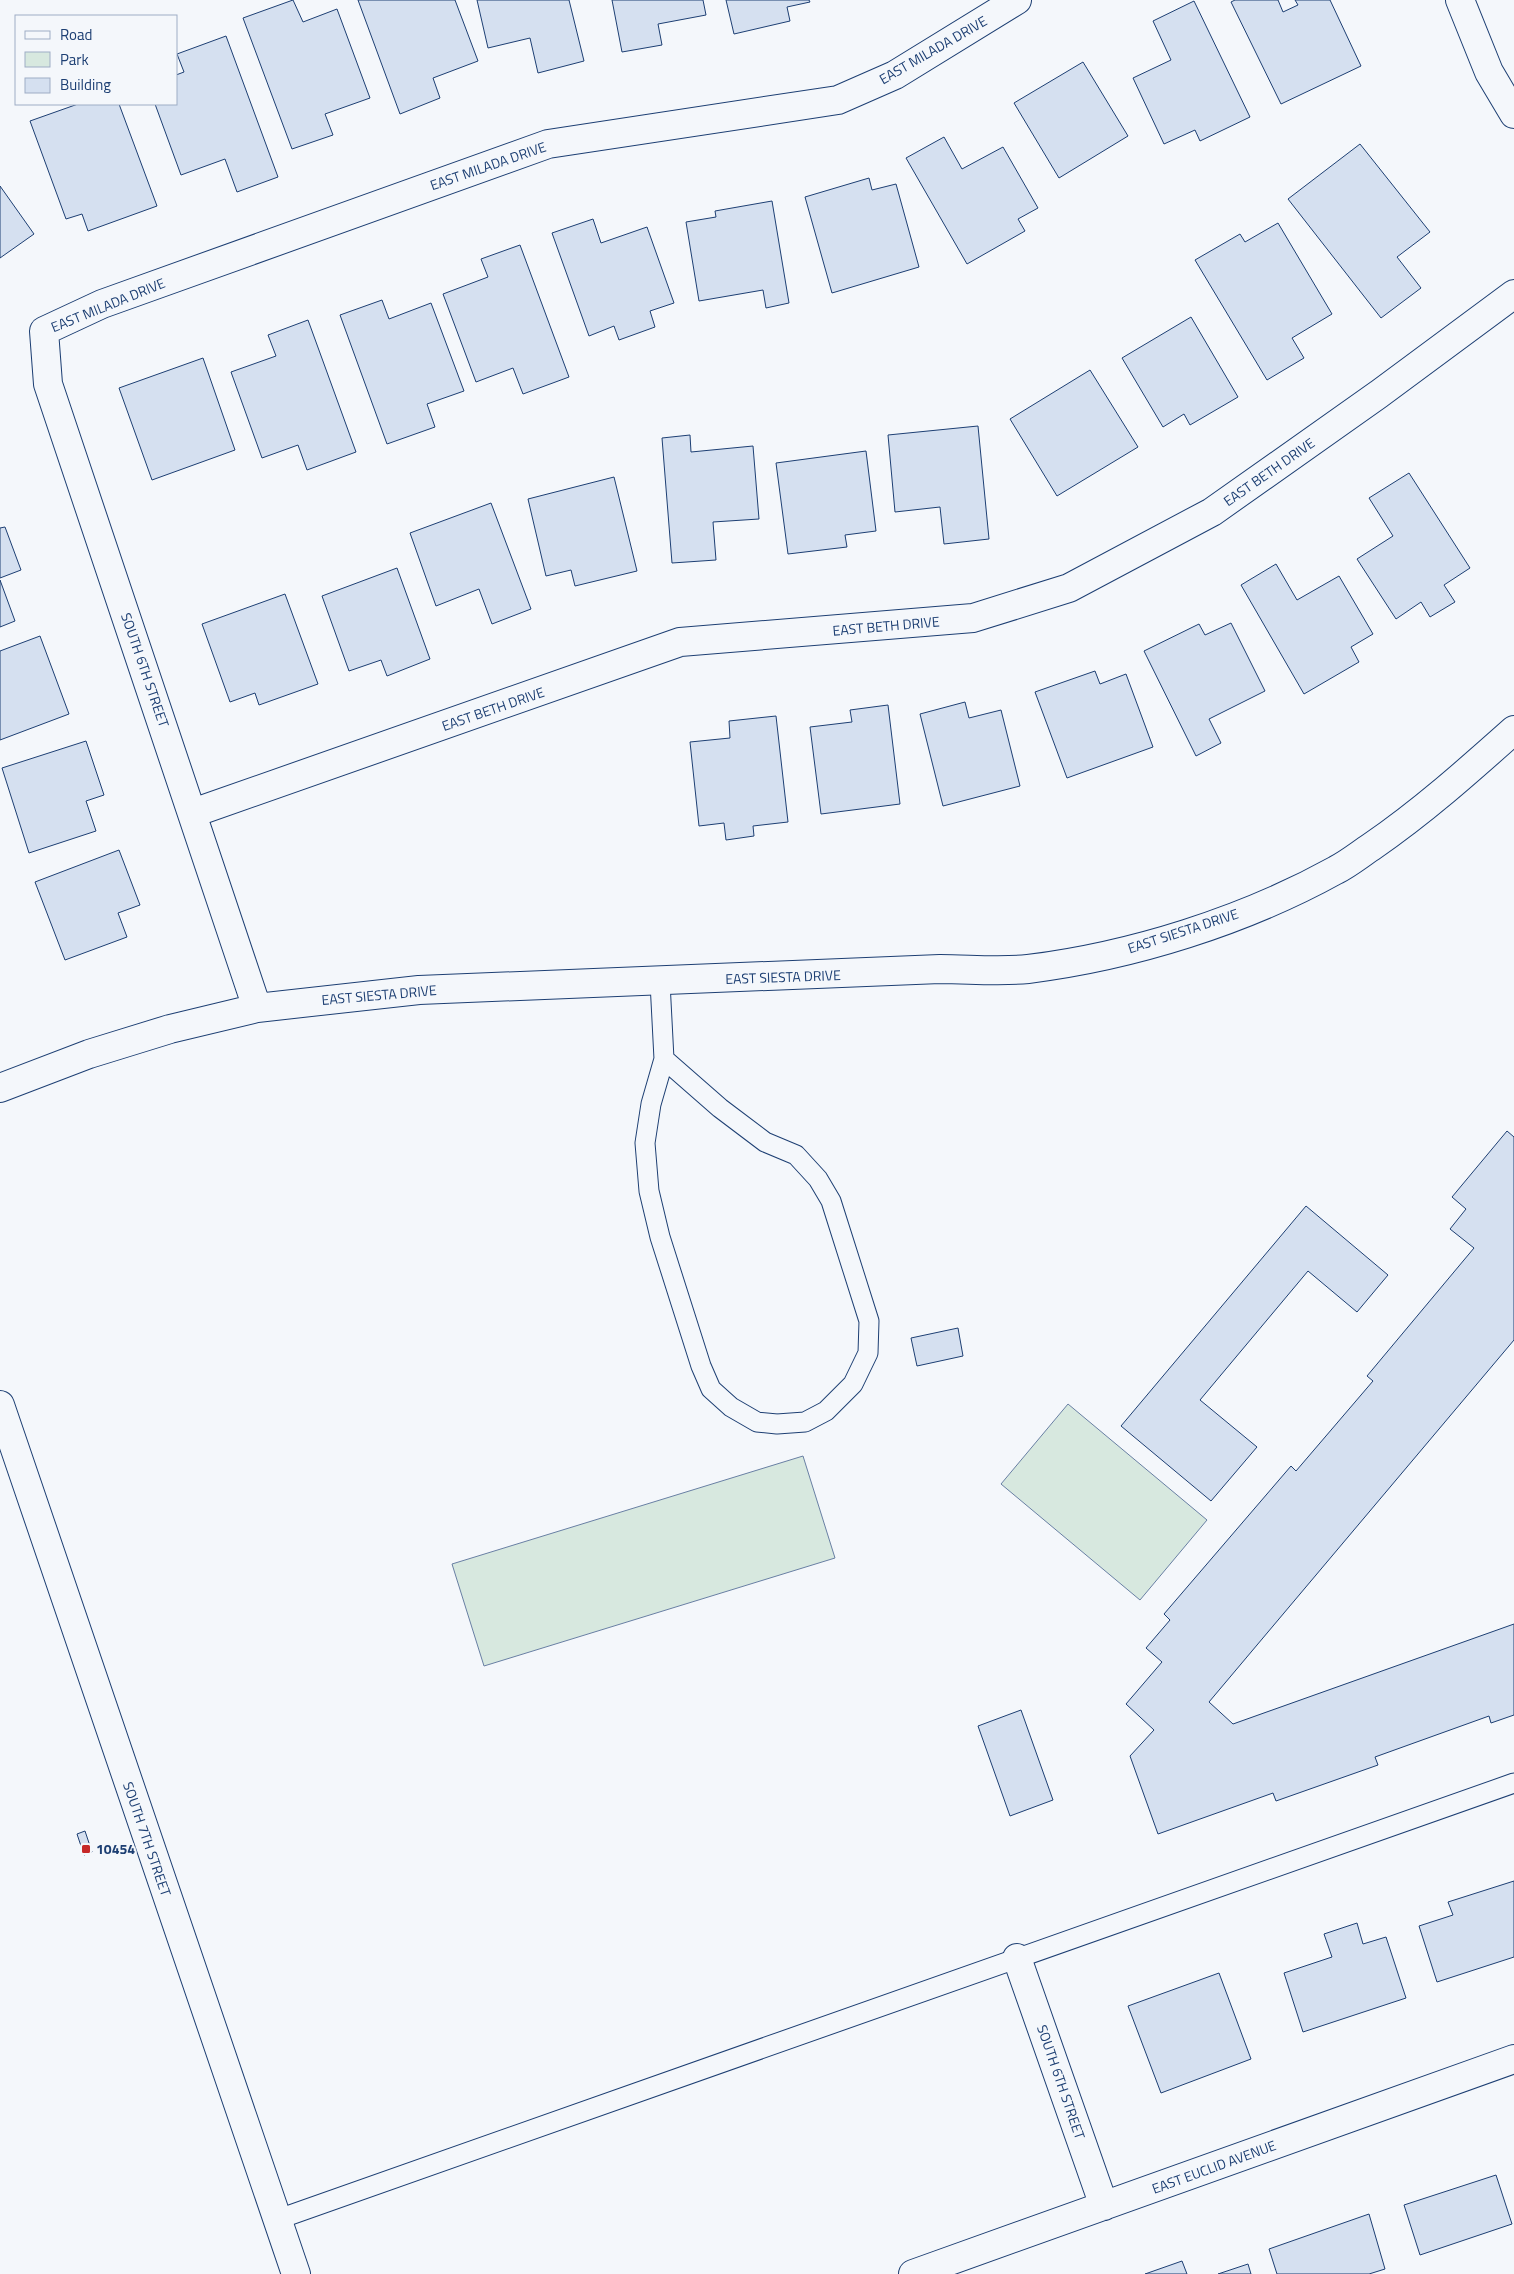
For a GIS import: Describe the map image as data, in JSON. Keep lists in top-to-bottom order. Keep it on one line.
{"streets":{"street":["EAST MILADA DRIVE","EAST BETH DRIVE","SOUTH 6TH STREET","EAST SIESTA DRIVE","SOUTH 7TH STREET","EAST EUCLID AVENUE"]},"crossings":[["EAST MILADA DRIVE","SOUTH 6TH STREET"],["EAST BETH DRIVE","SOUTH 6TH STREET"],["SOUTH 6TH STREET","EAST SIESTA DRIVE"],["SOUTH 6TH STREET","EAST EUCLID AVENUE"]],"places":{"transit":["10454"]},"legend":["Road","Park","Building"]}
